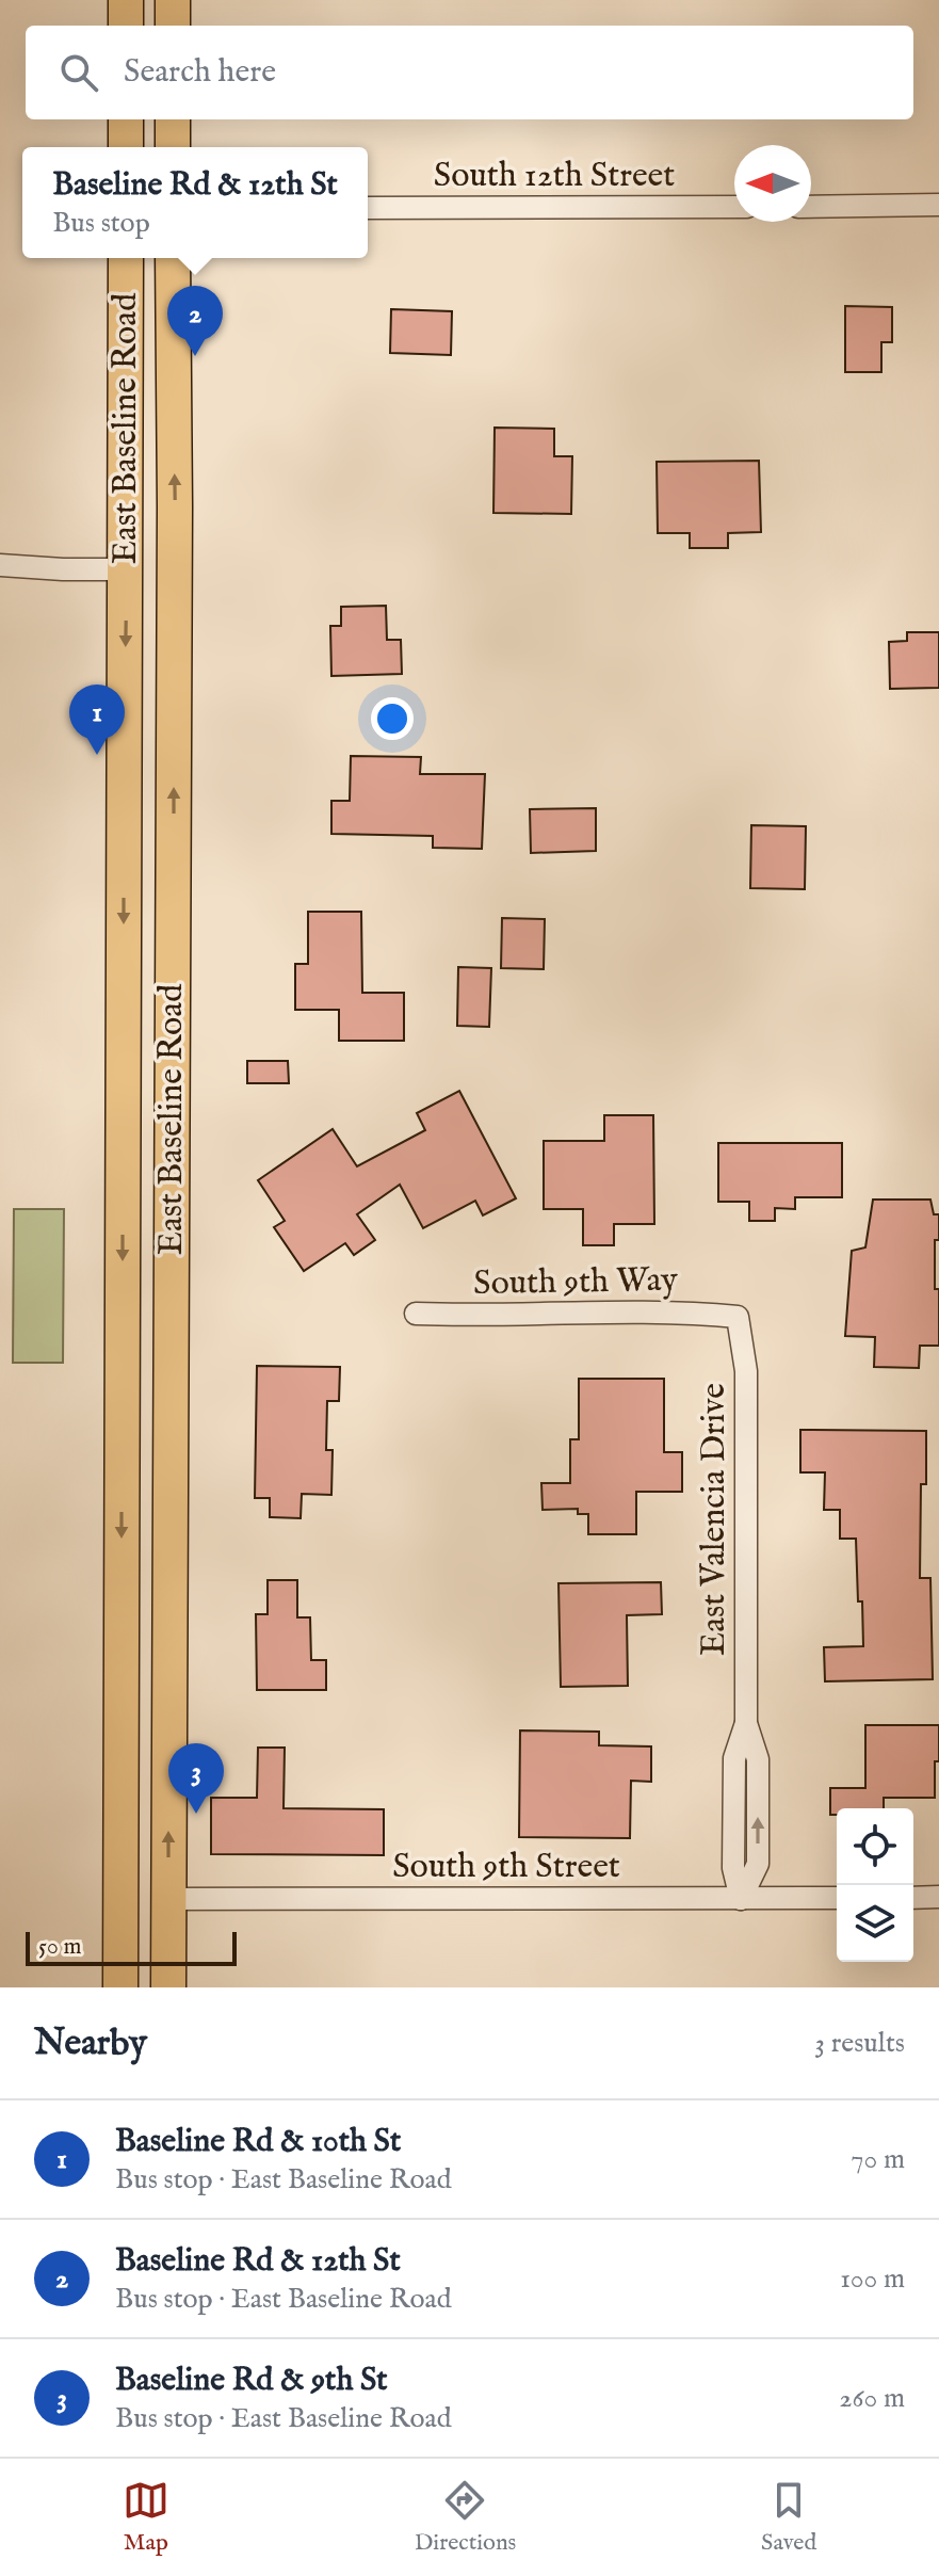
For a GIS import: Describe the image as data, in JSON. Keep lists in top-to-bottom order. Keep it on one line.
{"streets":{"main road":["East Baseline Road"],"street":["South 12th Street","South 9th Way","East Valencia Drive","South 9th Street"]},"crossings":[["East Baseline Road","South 9th Street"],["South 9th Way","East Valencia Drive"],["East Valencia Drive","South 9th Street"]],"scale_bar":"50 m","north":"left","page":{"search":"Search here","popup":["Baseline Rd & 12th St","Bus stop"],"pins":["2","1","3"],"scale":"50 m","heading":["Nearby","3 results"],"list":[{"mark":"1","name":"Baseline Rd & 10th St","note":"Bus stop · East Baseline Road","value":"70 m"},{"mark":"2","name":"Baseline Rd & 12th St","note":"Bus stop · East Baseline Road","value":"100 m"},{"mark":"3","name":"Baseline Rd & 9th St","note":"Bus stop · East Baseline Road","value":"260 m"}],"nav":["Map","Directions","Saved"]}}
